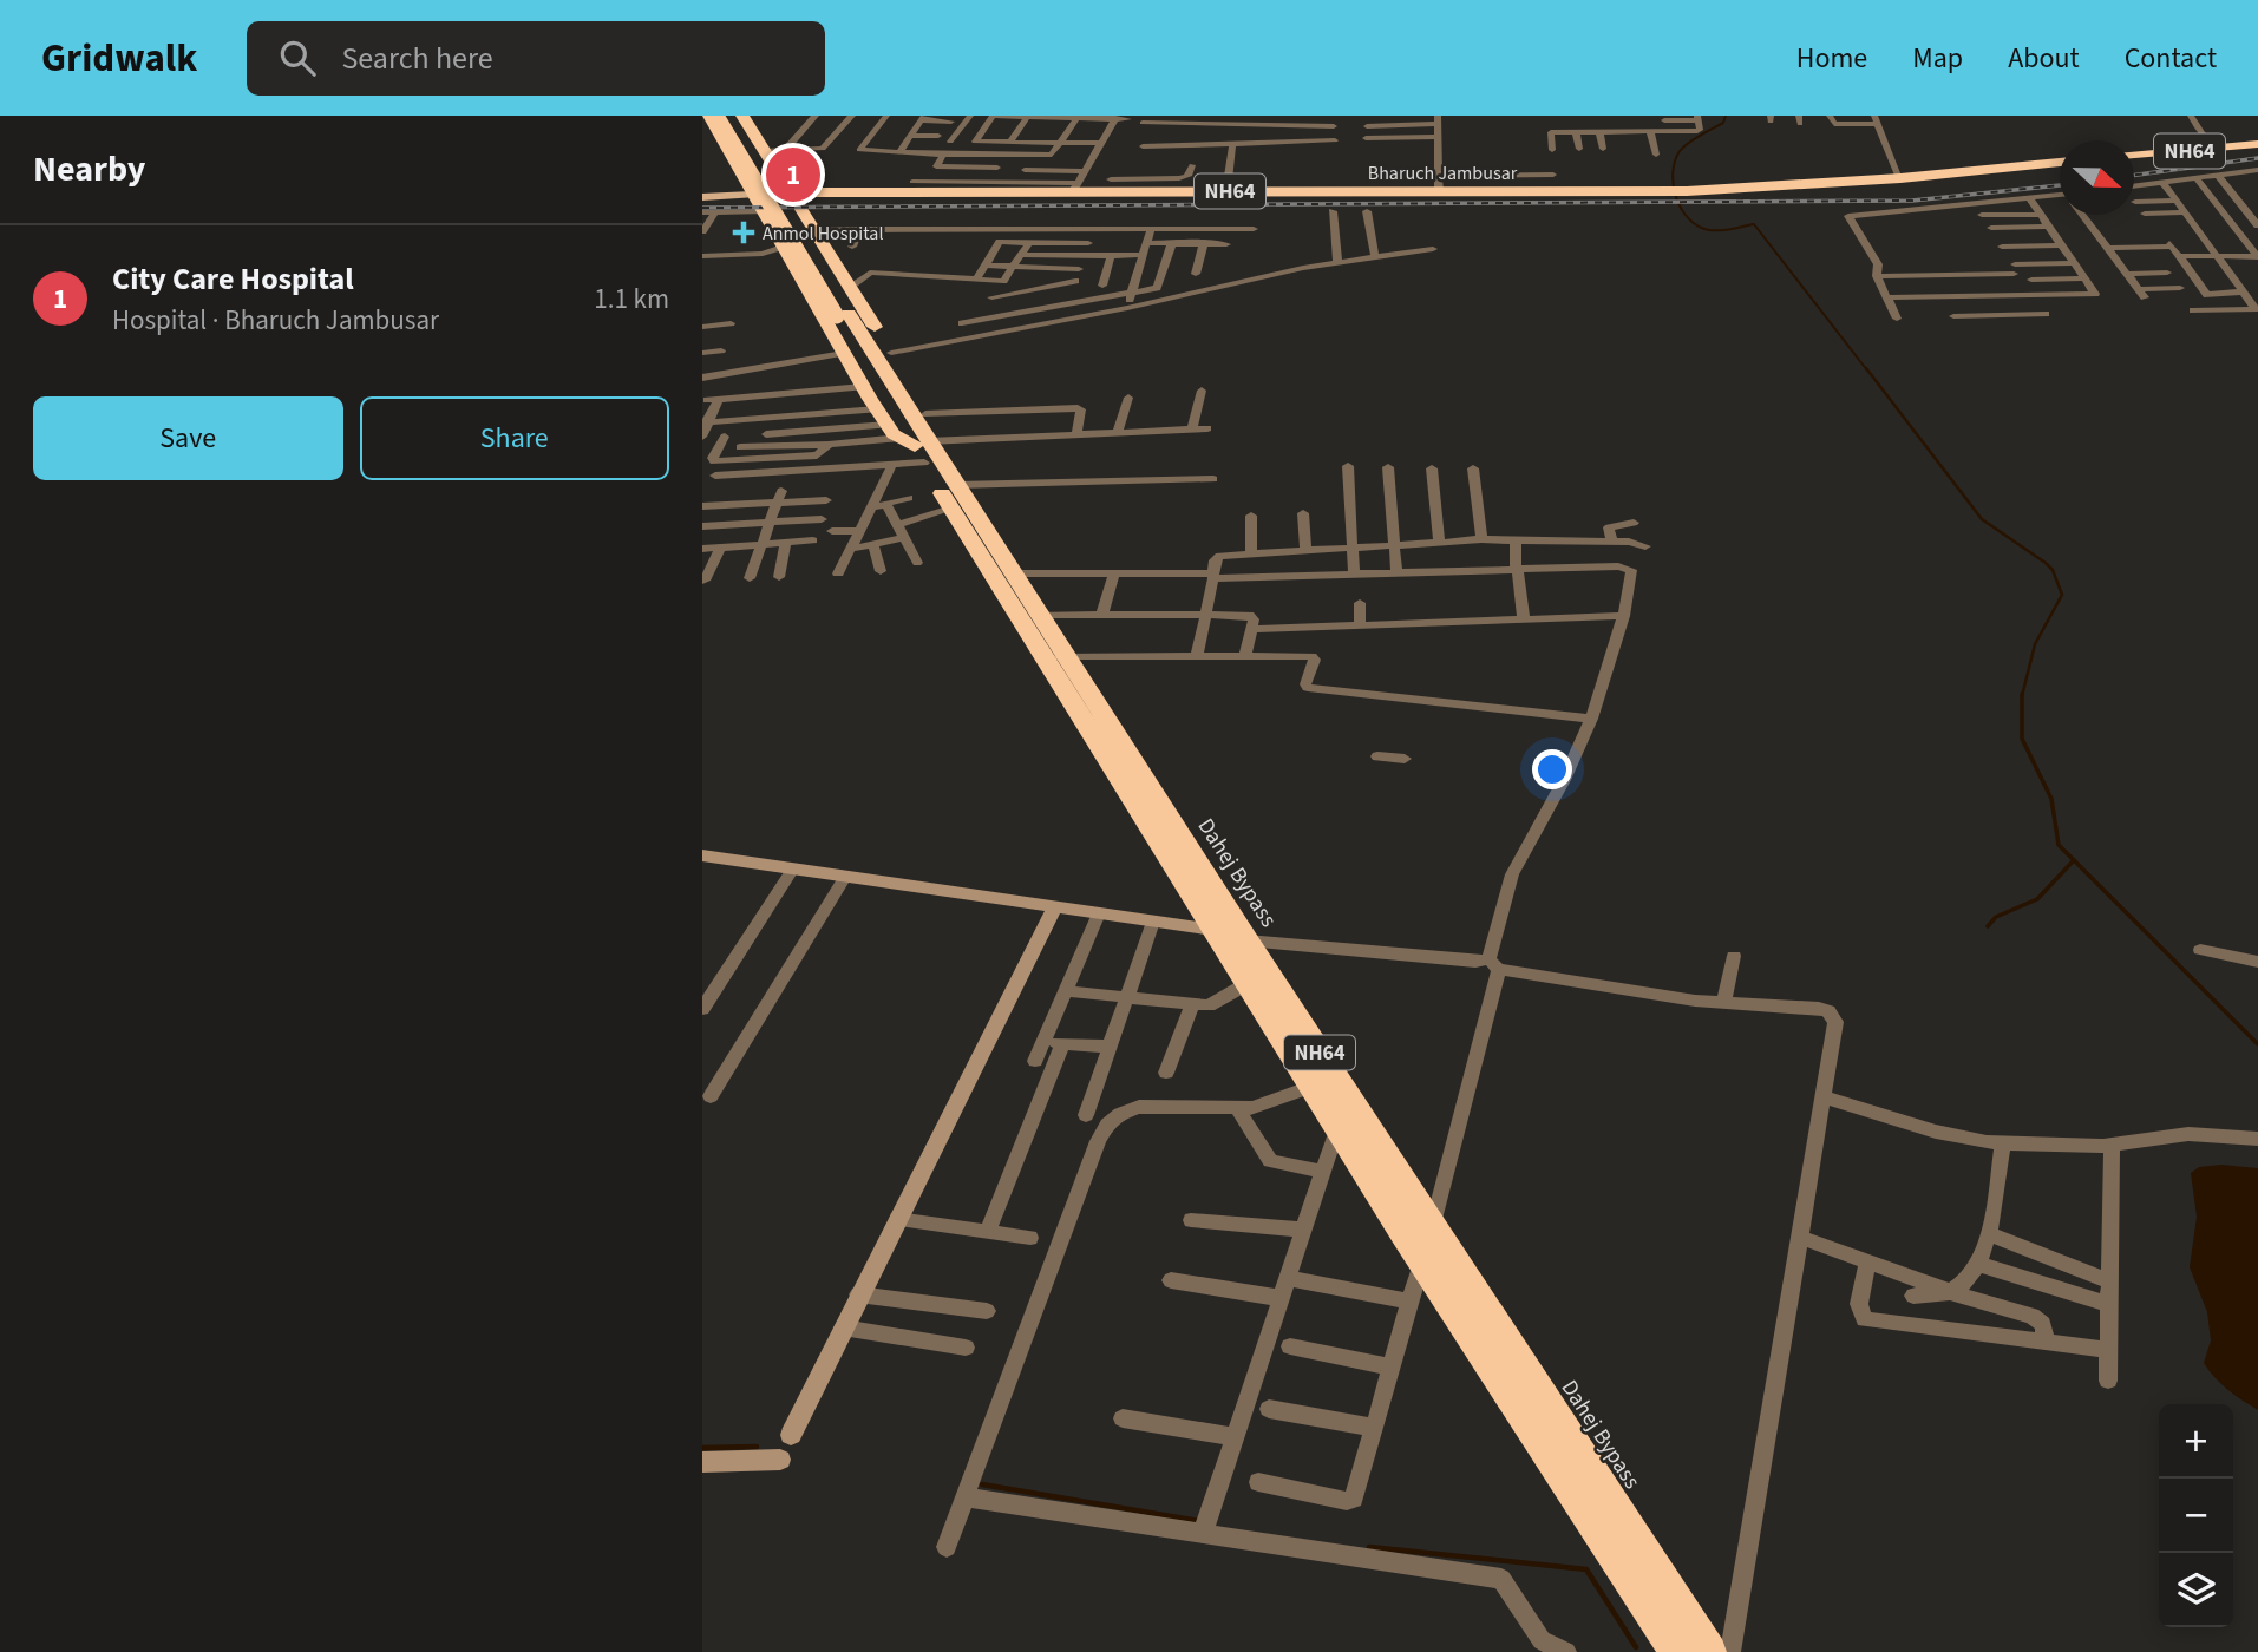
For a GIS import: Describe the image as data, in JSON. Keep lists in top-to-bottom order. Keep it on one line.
{"streets":{"highway":["NH64","Bharuch Jambusar","Dahej Bypass"]},"crossings":[["NH64","Bharuch Jambusar"],["NH64","Dahej Bypass"]],"places":{"health":["Anmol Hospital"]},"north":"right","page":{"header":"Gridwalk","search":"Search here","nav":["Home","Map","About","Contact"],"heading":"Nearby","pins":"1","list":[{"mark":"1","name":"City Care Hospital","note":"Hospital · Bharuch Jambusar","value":"1.1 km"}],"buttons":["Save","Share"],"map_buttons":["+","−"]}}
